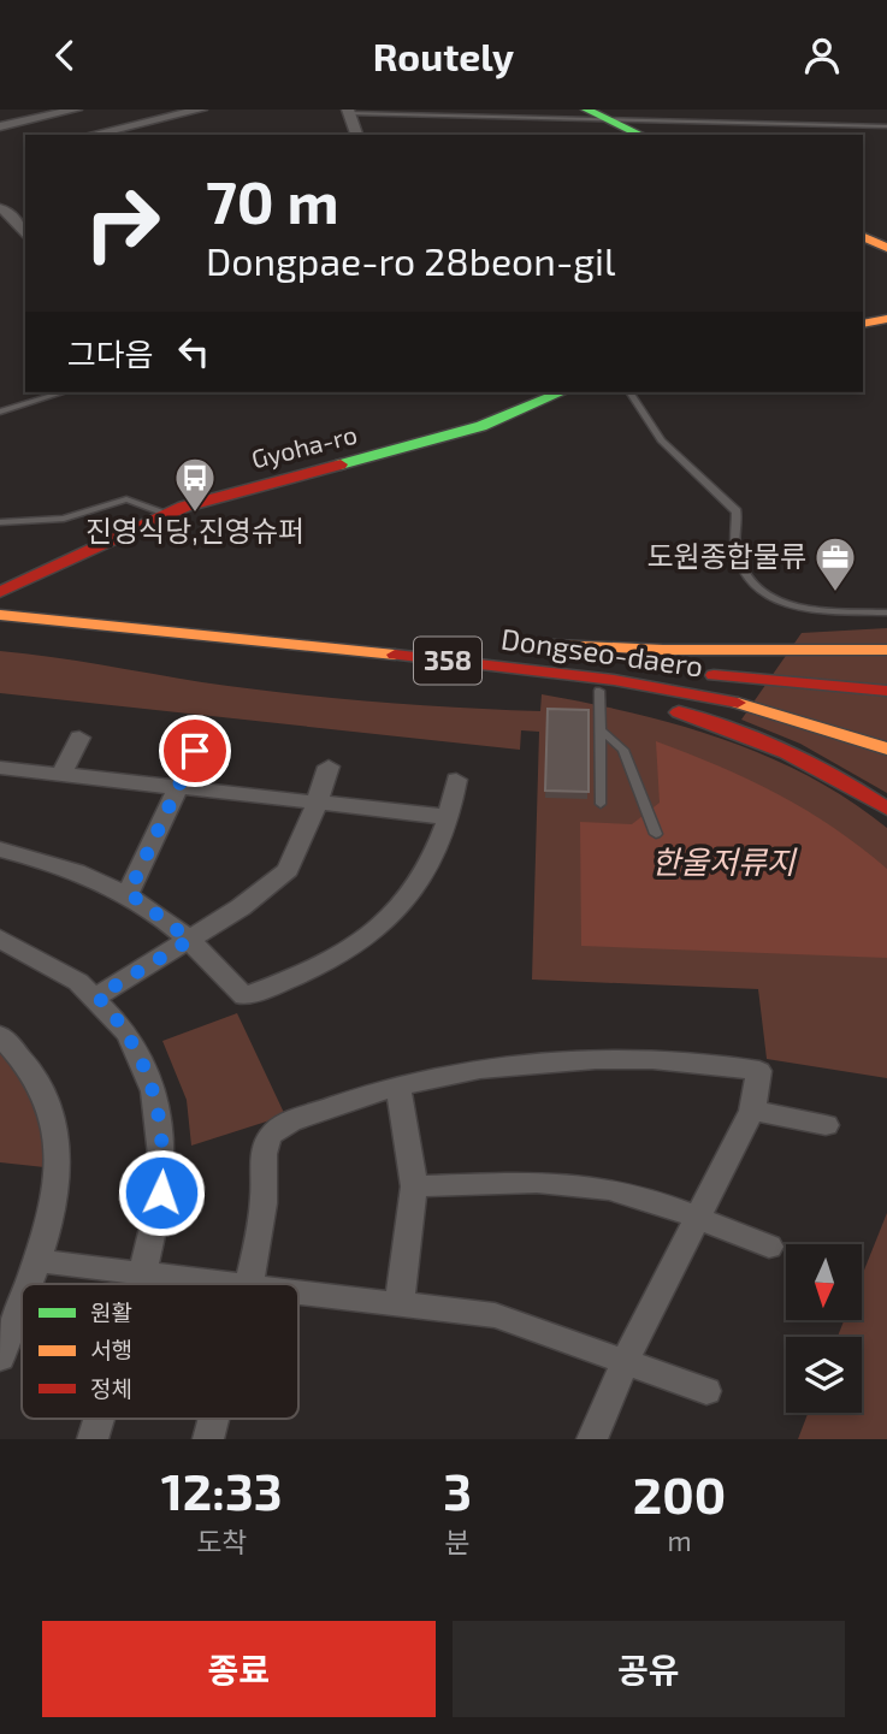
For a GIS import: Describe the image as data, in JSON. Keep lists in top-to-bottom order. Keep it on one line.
{"streets":{"main road":["Gyoha-ro","Dongseo-daero","358"]},"water":["한울저류지"],"places":{"bus stop":["진영식당,진영슈퍼"],"office":["도원종합물류"]},"legend":["원활","서행","정체"],"north":"bottom","page":{"header":"Routely","turn":["70 m","Dongpae-ro 28beon-gil"],"then":"그다음","eta":["12:33","도착","3","분","200","m"],"buttons":["종료","공유"]}}
